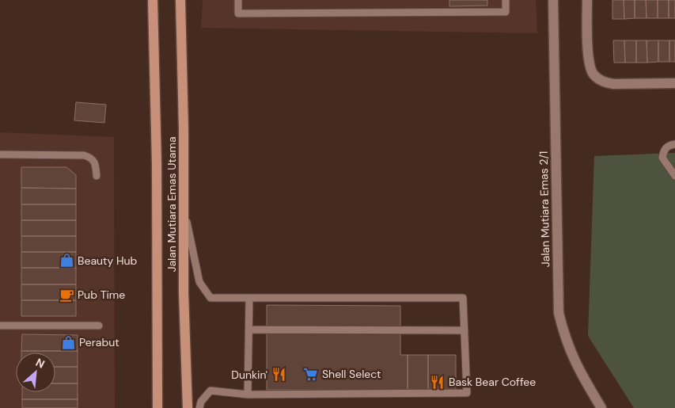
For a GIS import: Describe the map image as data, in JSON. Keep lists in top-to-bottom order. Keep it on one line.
{"streets":{"main road":["Jalan Mutiara Emas Utama"],"street":["Jalan Mutiara Emas 2/1"]},"places":{"shop":["Beauty Hub","Perabut"],"cafe":["Pub Time"],"supermarket":["Shell Select"],"restaurant":["Dunkin'","Bask Bear Coffee"]},"north":"top right"}
